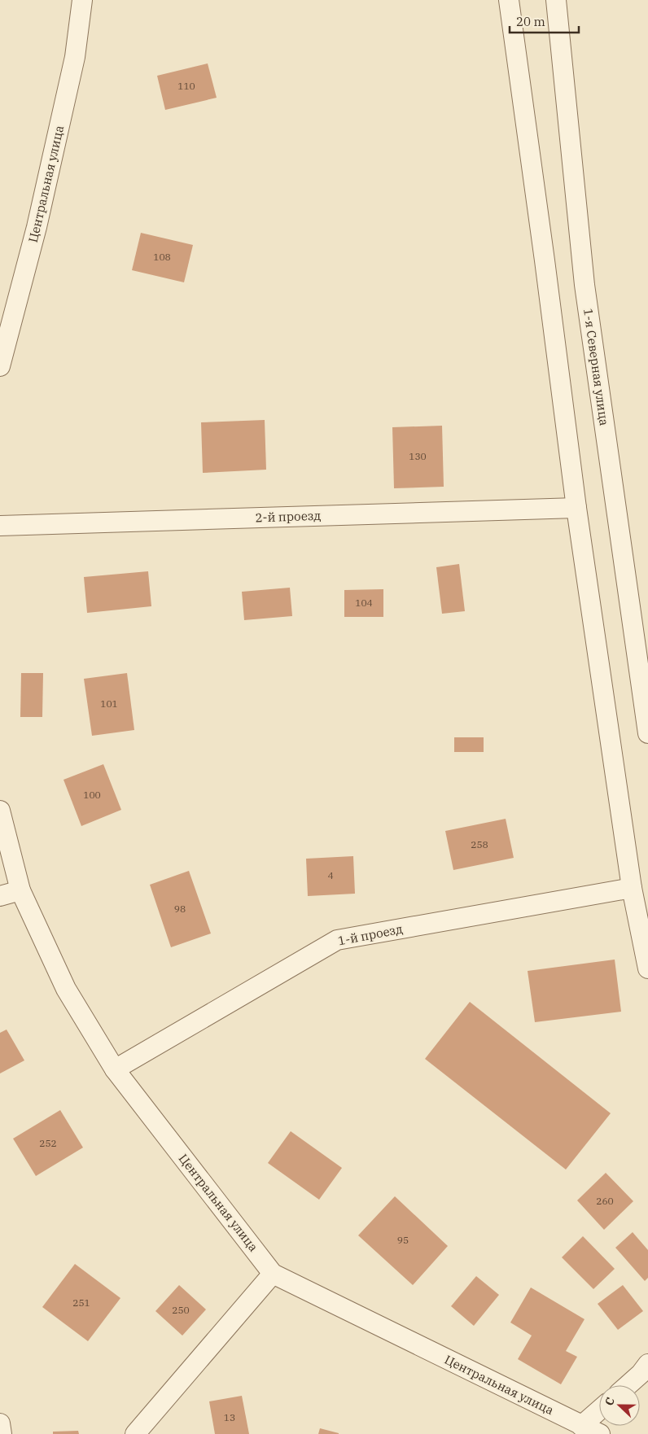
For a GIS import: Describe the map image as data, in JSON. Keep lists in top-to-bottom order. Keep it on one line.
{"streets":{"street":["Центральная улица","1-я Северная улица","2-й проезд","1-й проезд"]},"crossings":[["Центральная улица","1-й проезд"]],"house_numbers":["110","108","130","104","101","100","258","4","98","252","260","95","251","250","13"],"scale_bar":"20 m","north":"left"}
